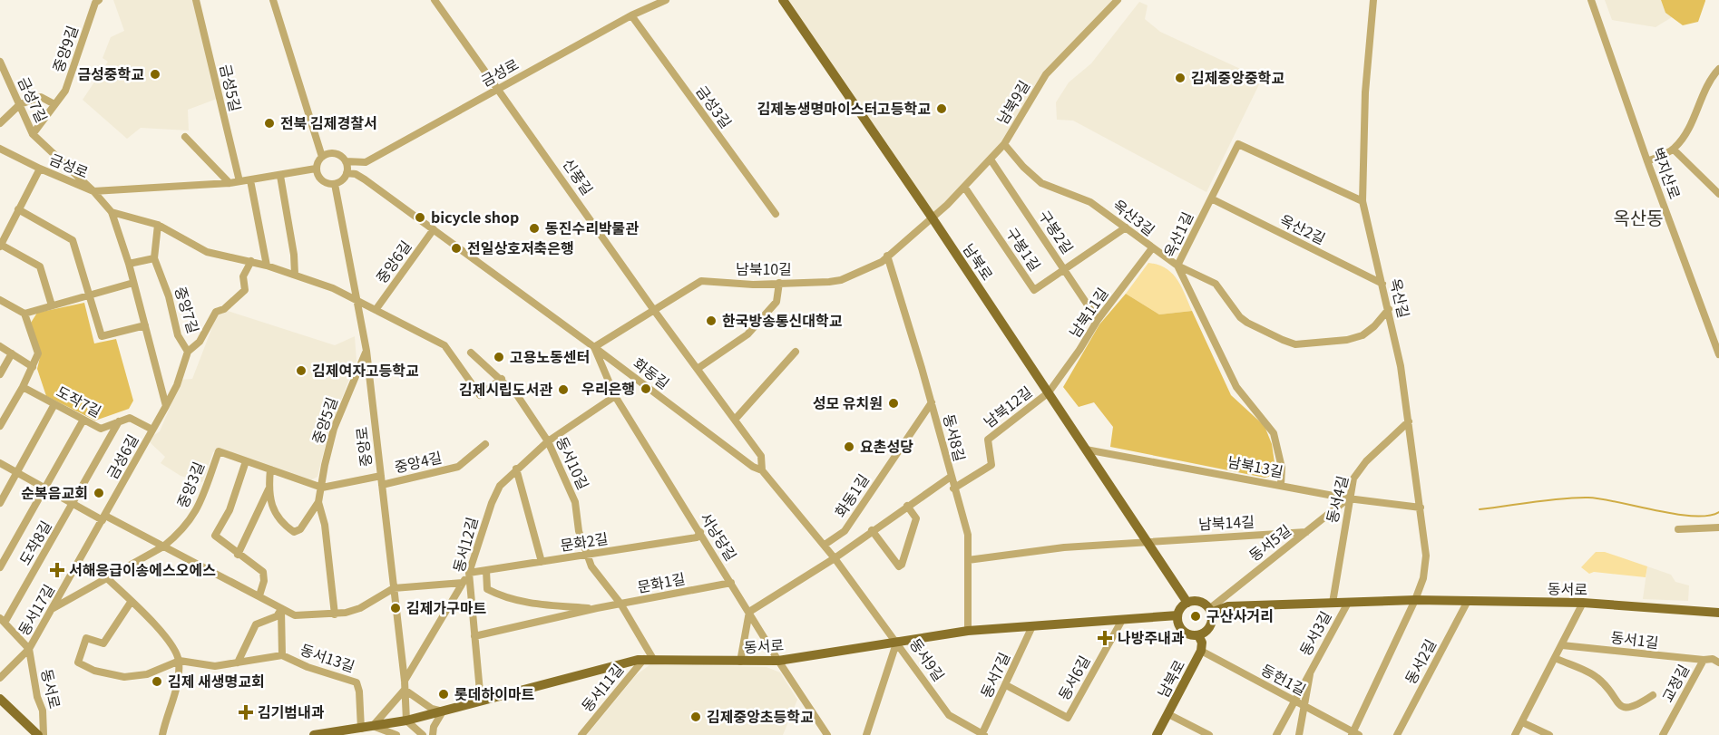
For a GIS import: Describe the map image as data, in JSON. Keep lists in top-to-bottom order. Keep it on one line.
{"streets":{"main road":["남북로","동서로"],"street":["중앙9길","금성로","금성5길","금성7길","남북9길","금성3길","벽지산로","신풍길","옥산3길","옥산2길","구봉2길","옥산1길","구봉1길","중앙6길","남북10길","옥산길","중앙7길","남북11길","화동길","도작7길","남북12길","중앙5길","동서8길","중앙로","금성6길","중앙4길","동서10길","남북13길","중앙3길","화동1길","동서4길","남북14길","서낭당길","문화2길","도작8길","동서5길","동서12길","문화1길","동서17길","동서3길","동서1길","동서13길","동서9길","동서2길","동서7길","동서6길","동헌1길","교정길","동서11길"]},"crossings":[["중앙9길","금성7길"],["금성로","금성5길"],["금성로","금성7길"],["금성로","금성3길"],["금성로","신풍길"],["금성로","화동길"],["금성로","중앙로"],["남북9길","옥산3길"],["남북9길","구봉2길"],["남북9길","구봉1길"],["남북9길","남북로"],["남북9길","남북10길"],["신풍길","남북10길"],["신풍길","화동길"],["옥산3길","옥산1길"],["옥산3길","구봉1길"],["옥산3길","옥산길"],["옥산3길","남북11길"],["옥산2길","옥산1길"],["옥산2길","옥산길"],["구봉2길","구봉1길"],["구봉2길","남북11길"],["옥산1길","옥산길"],["옥산1길","남북13길"],["중앙6길","화동길"],["남북로","남북10길"],["남북로","남북11길"],["남북로","남북12길"],["남북로","남북13길"],["남북로","남북14길"],["남북로","동서5길"],["남북로","동서로"],["남북로","동헌1길"],["남북10길","화동길"],["남북10길","동서8길"],["남북10길","서낭당길"],["옥산길","남북13길"],["옥산길","동서4길"],["옥산길","동서로"],["중앙7길","금성6길"],["남북11길","남북12길"],["화동길","중앙로"],["화동길","화동1길"],["화동길","서낭당길"],["화동길","동서로"],["화동길","동서9길"],["도작7길","금성6길"],["도작7길","도작8길"],["남북12길","동서8길"],["중앙5길","중앙로"],["중앙5길","중앙3길"],["동서8길","화동1길"],["동서8길","동서로"],["중앙로","중앙4길"],["중앙로","중앙3길"],["중앙로","동서로"],["금성6길","동서17길"],["중앙4길","중앙3길"],["동서10길","문화2길"],["동서10길","동서12길"],["동서10길","문화1길"],["동서10길","동서로"],["동서10길","동서11길"],["남북13길","동서4길"],["남북13길","동서5길"],["동서4길","동서5길"],["동서4길","동서로"],["남북14길","동서5길"],["서낭당길","문화2길"],["서낭당길","동서12길"],["서낭당길","문화1길"],["서낭당길","동서로"],["문화2길","동서12길"],["문화2길","문화1길"],["동서5길","동서로"],["동서12길","문화1길"],["동서12길","동서로"],["동서로","동서17길"],["동서로","동서3길"],["동서로","동서13길"],["동서로","동서9길"],["동서로","동서2길"],["동서로","동서7길"],["동서로","동서6길"],["동서로","동서11길"],["동서3길","동헌1길"],["동서1길","교정길"],["동서9길","동서7길"],["동서7길","동서6길"]],"districts":["옥산동"],"places":{"other":["금성중학교","김제중앙중학교","김제농생명마이스터고등학교","전북 김제경찰서","bicycle shop","동진수리박물관","전일상호저축은행","한국방송통신대학교","고용노동센터","김제여자고등학교","우리은행","김제시립도서관","성모 유치원","요촌성당","순복음교회","김제가구마트","구산사거리","김제 새생명교회","롯데하이마트","김제중앙초등학교"],"health":["서해응급이송에스오에스","나방주내과","김기범내과"]}}
